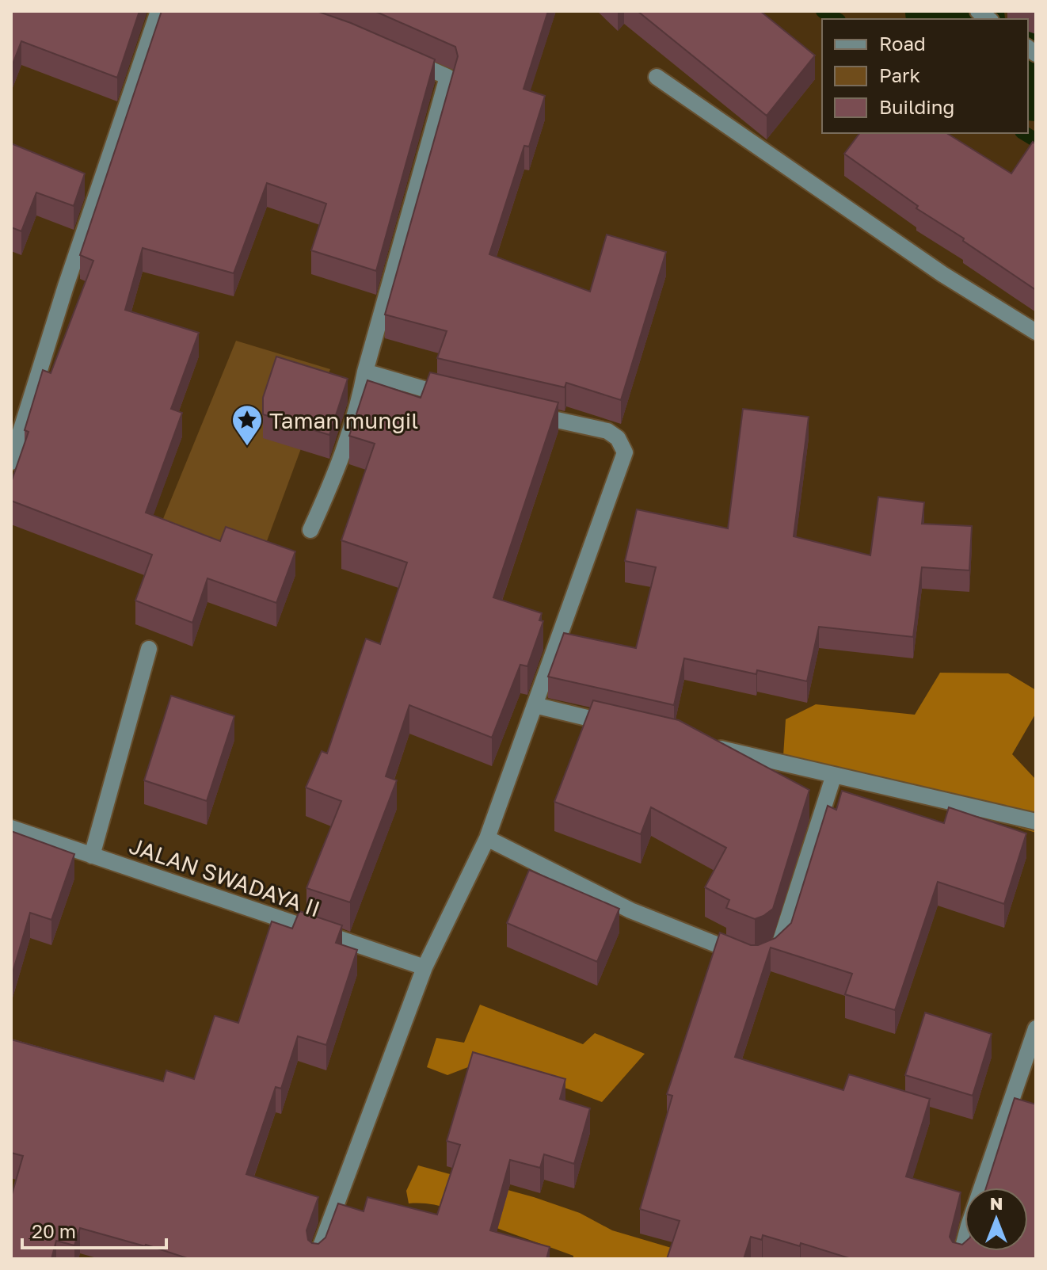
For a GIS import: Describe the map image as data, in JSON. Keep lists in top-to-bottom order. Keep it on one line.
{"streets":{"street":["JALAN SWADAYA II"]},"places":{"place":["Taman mungil"]},"legend":["Road","Park","Building"],"scale_bar":"20 m","north":"top"}
